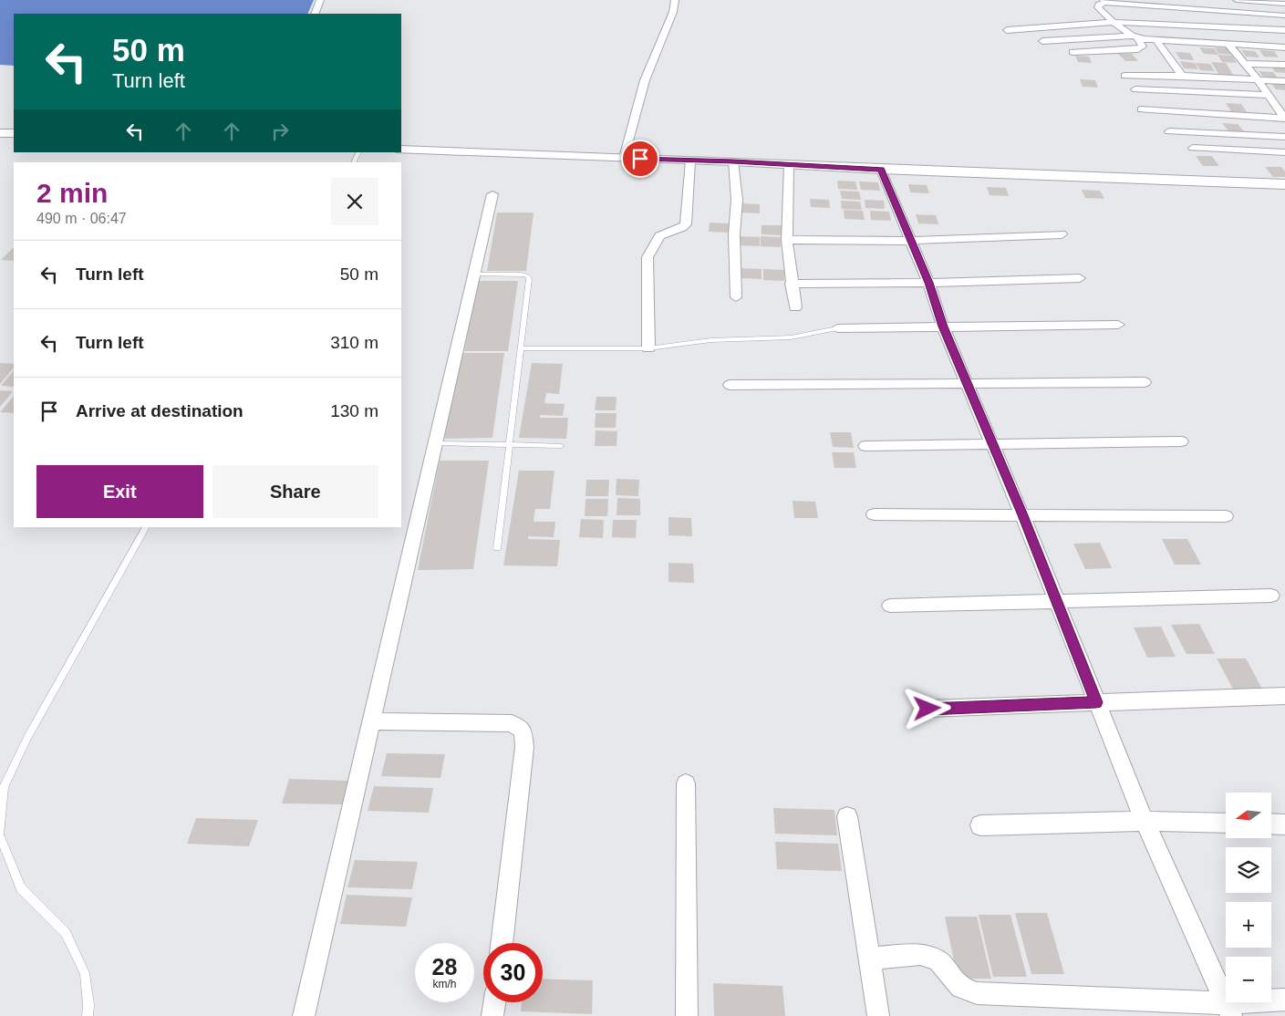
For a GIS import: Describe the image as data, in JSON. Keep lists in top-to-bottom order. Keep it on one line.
{"north":"left","page":{"turn":["50 m","Turn left"],"heading":["2 min","490 m · 06:47"],"list":[{"name":"Turn left","value":"50 m"},{"name":"Turn left","value":"310 m"},{"name":"Arrive at destination","value":"130 m"}],"buttons":["Exit","Share"],"map_buttons":["+","−"],"speed":"28 km/h","limit":"30"}}
